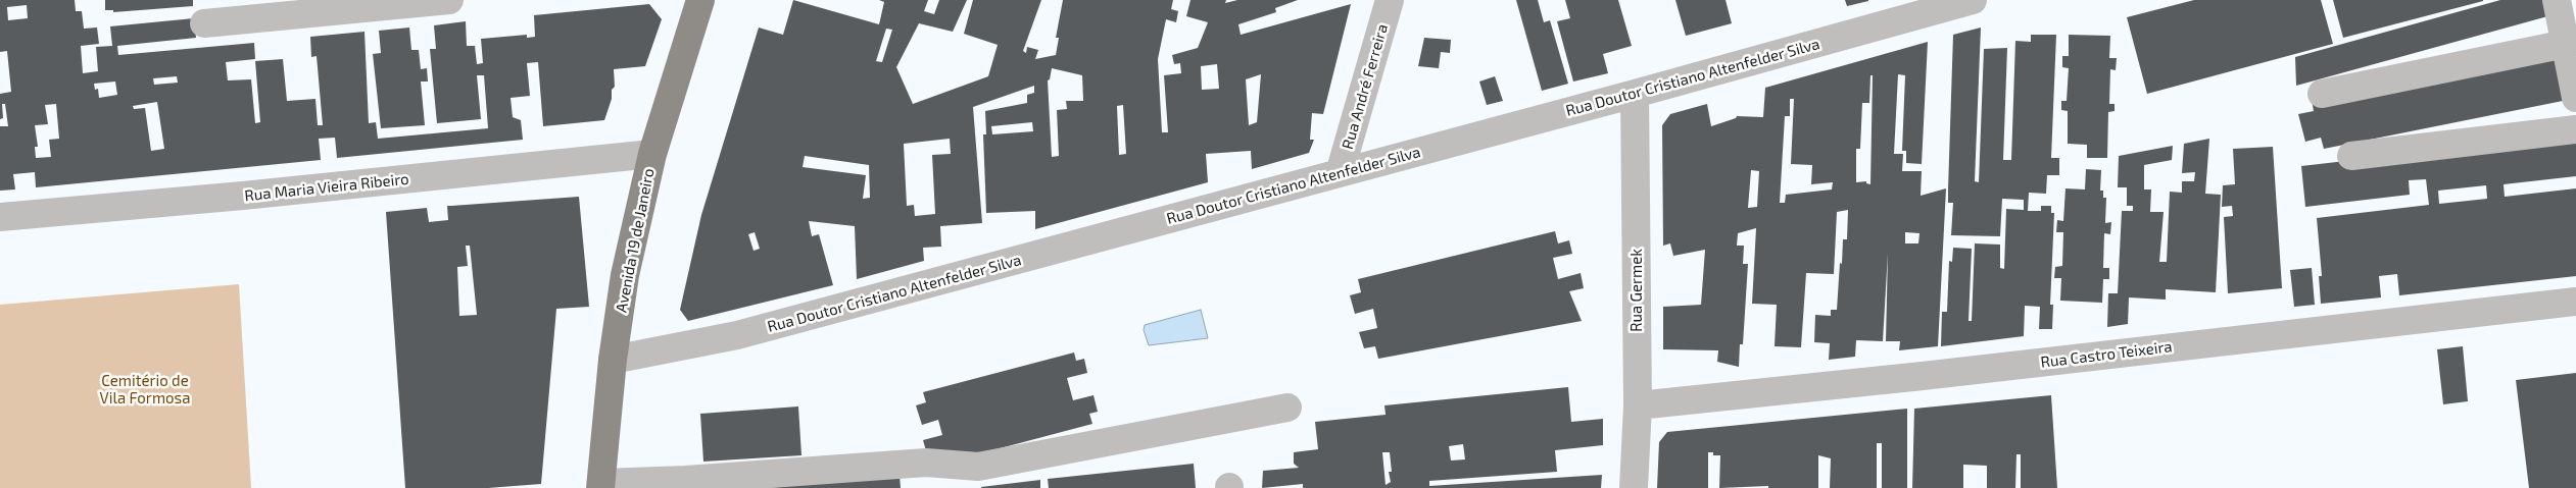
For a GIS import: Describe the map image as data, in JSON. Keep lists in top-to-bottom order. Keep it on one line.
{"streets":{"main road":["Avenida 19 de Janeiro"],"street":["Rua Doutor Cristiano Altenfelder Silva","Rua André Ferreira","Rua Maria Vieira Ribeiro","Rua Germek","Rua Castro Teixeira"]},"crossings":[["Rua Doutor Cristiano Altenfelder Silva","Rua André Ferreira"],["Rua Doutor Cristiano Altenfelder Silva","Avenida 19 de Janeiro"],["Rua Doutor Cristiano Altenfelder Silva","Rua Germek"],["Rua Maria Vieira Ribeiro","Avenida 19 de Janeiro"],["Rua Germek","Rua Castro Teixeira"]],"parks":["Cemitério de Vila Formosa"]}
